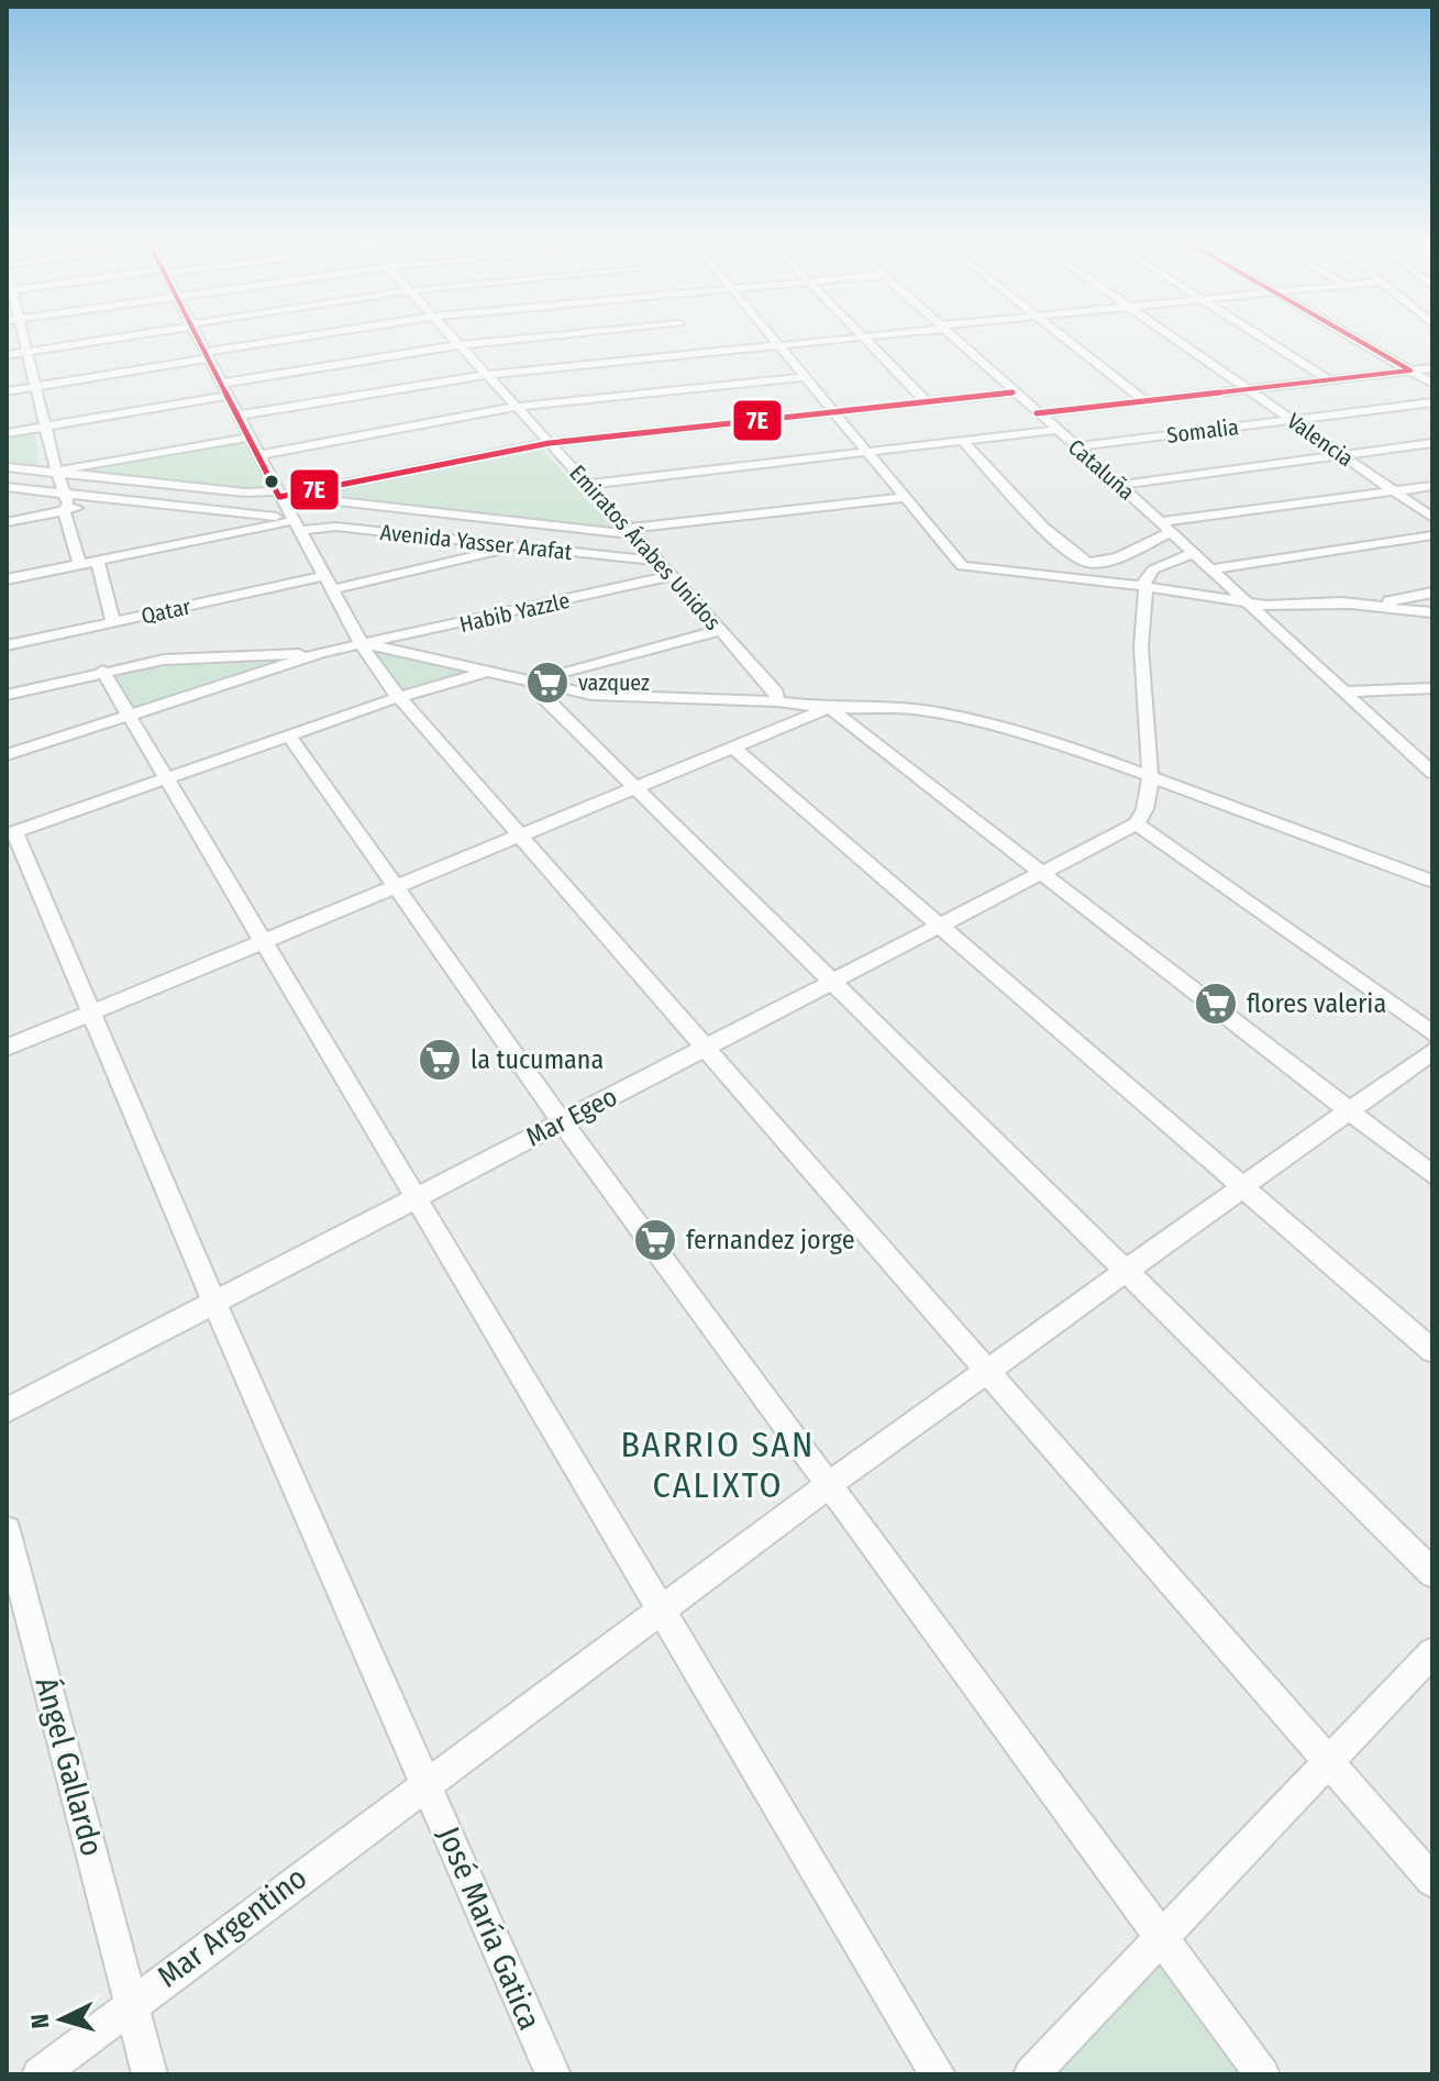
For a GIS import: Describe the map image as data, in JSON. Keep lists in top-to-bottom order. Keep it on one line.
{"streets":{"street":["Somalia","Valencia","Cataluña","Avenida Yasser Arafat","Emiratos Árabes Unidos","Qatar","Habib Yazzle","Mar Egeo","Ángel Gallardo","Mar Argentino","José María Gatica"]},"crossings":[["Somalia","Valencia"],["Somalia","Cataluña"],["Avenida Yasser Arafat","Emiratos Árabes Unidos"],["Emiratos Árabes Unidos","Habib Yazzle"],["Mar Egeo","José María Gatica"],["Ángel Gallardo","Mar Argentino"],["Mar Argentino","José María Gatica"]],"districts":["BARRIO SAN CALIXTO"],"places":{"supermarket":["vazquez","flores valeria","la tucumana","fernandez jorge"]},"lines":["transit line 7E"],"north":"left"}
